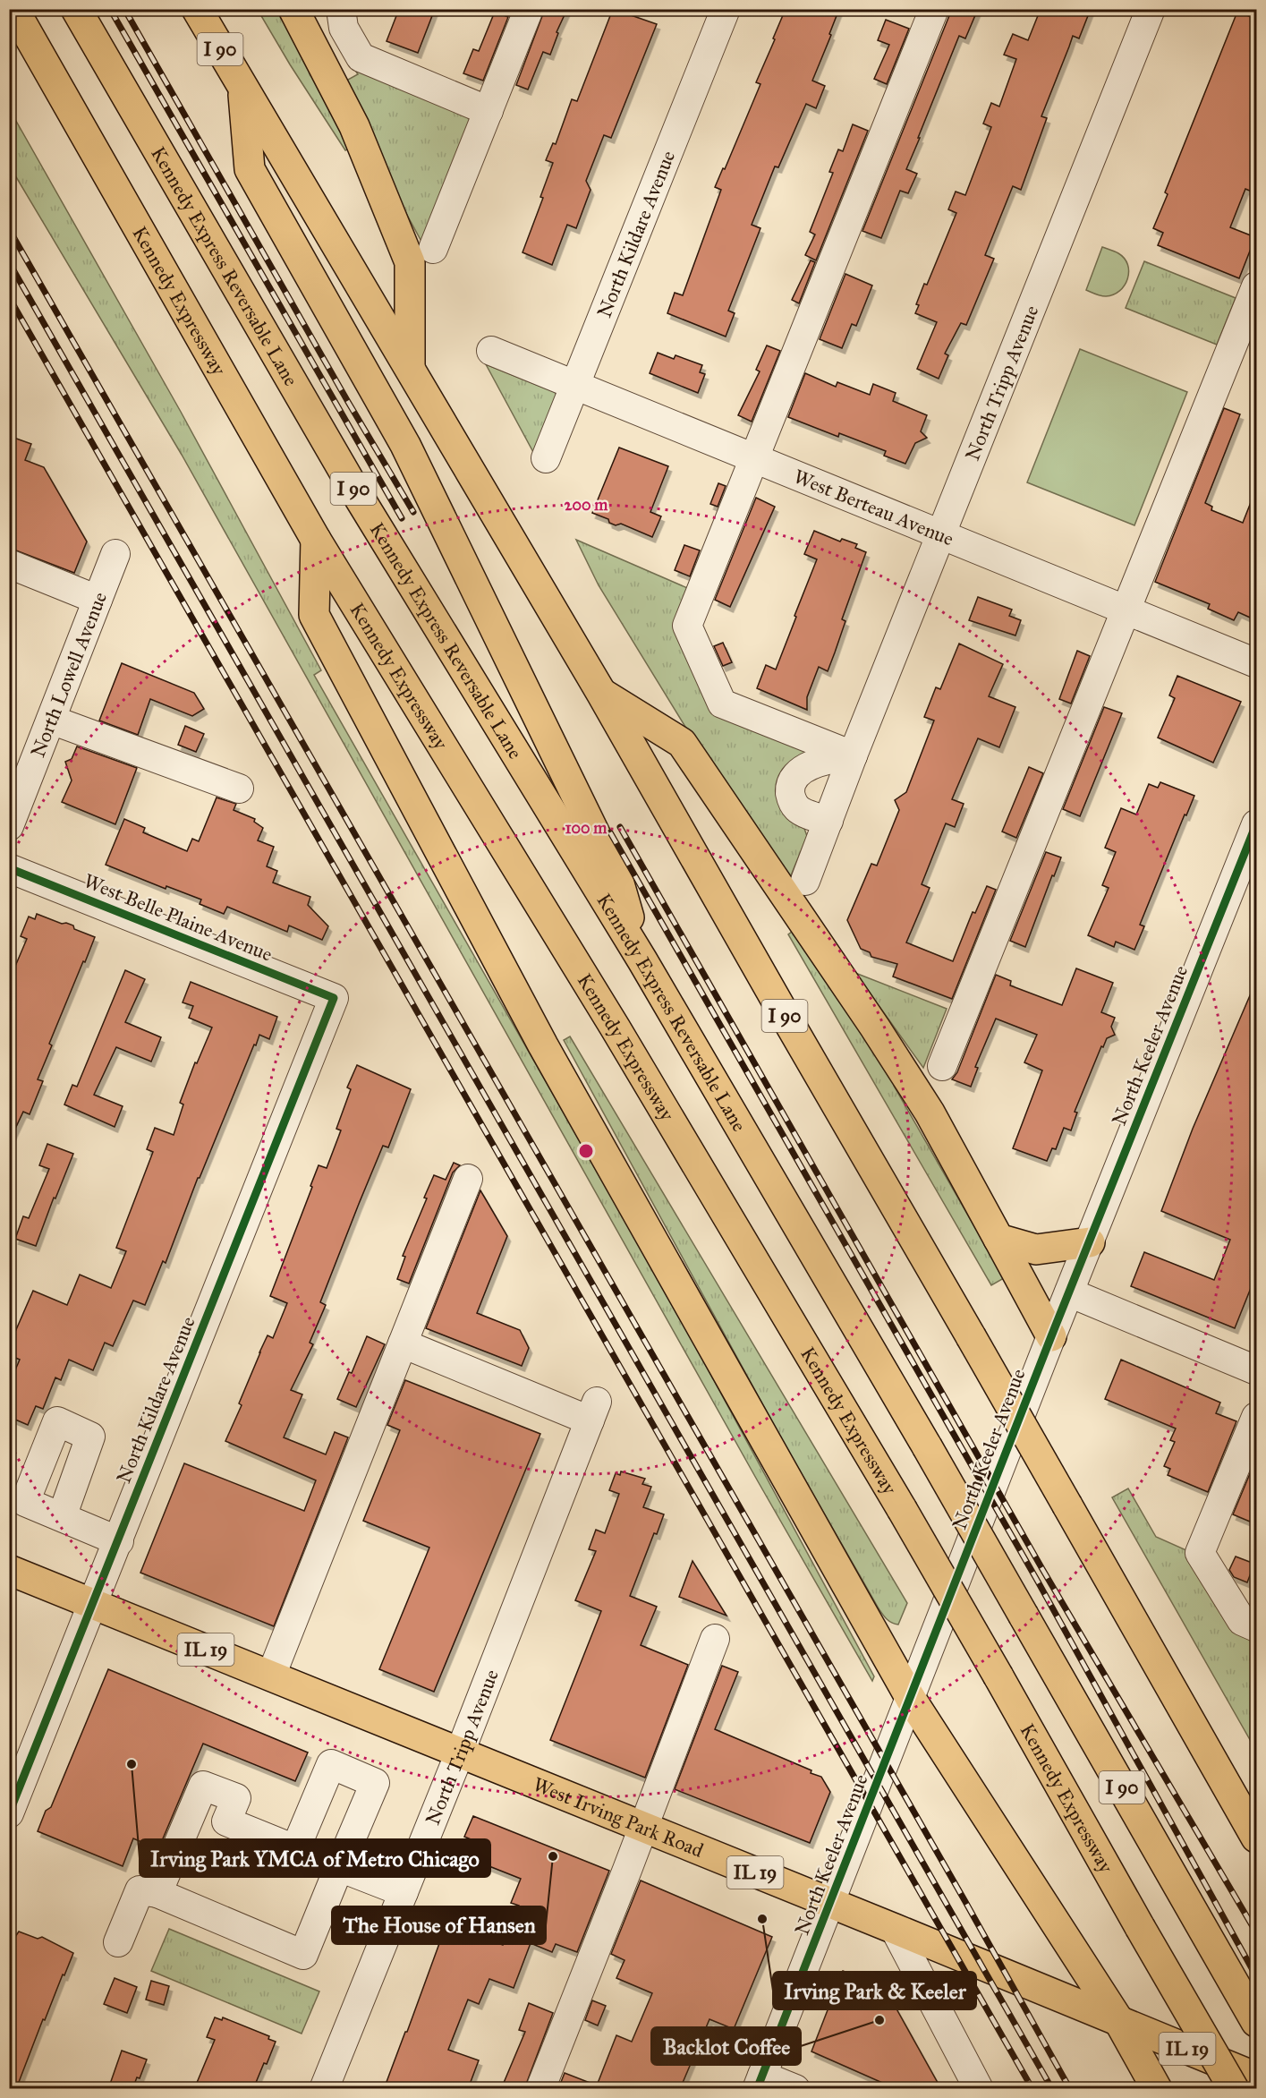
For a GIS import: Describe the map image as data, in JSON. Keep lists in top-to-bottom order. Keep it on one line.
{"streets":{"main road":["I 90","Kennedy Express Reversable Lane","Kennedy Expressway","IL 19","West Irving Park Road"],"street":["North Kildare Avenue","North Tripp Avenue","West Berteau Avenue","North Lowell Avenue","West Belle Plaine Avenue","North Keeler Avenue"]},"crossings":[["I 90","Kennedy Express Reversable Lane"],["North Kildare Avenue","West Berteau Avenue"],["North Kildare Avenue","West Belle Plaine Avenue"],["North Kildare Avenue","West Irving Park Road"],["North Tripp Avenue","West Berteau Avenue"],["North Tripp Avenue","West Irving Park Road"],["North Keeler Avenue","West Irving Park Road"]],"places":["Irving Park YMCA of Metro Chicago","The House of Hansen","Irving Park & Keeler","Backlot Coffee"],"rings":["200 m","100 m"]}
